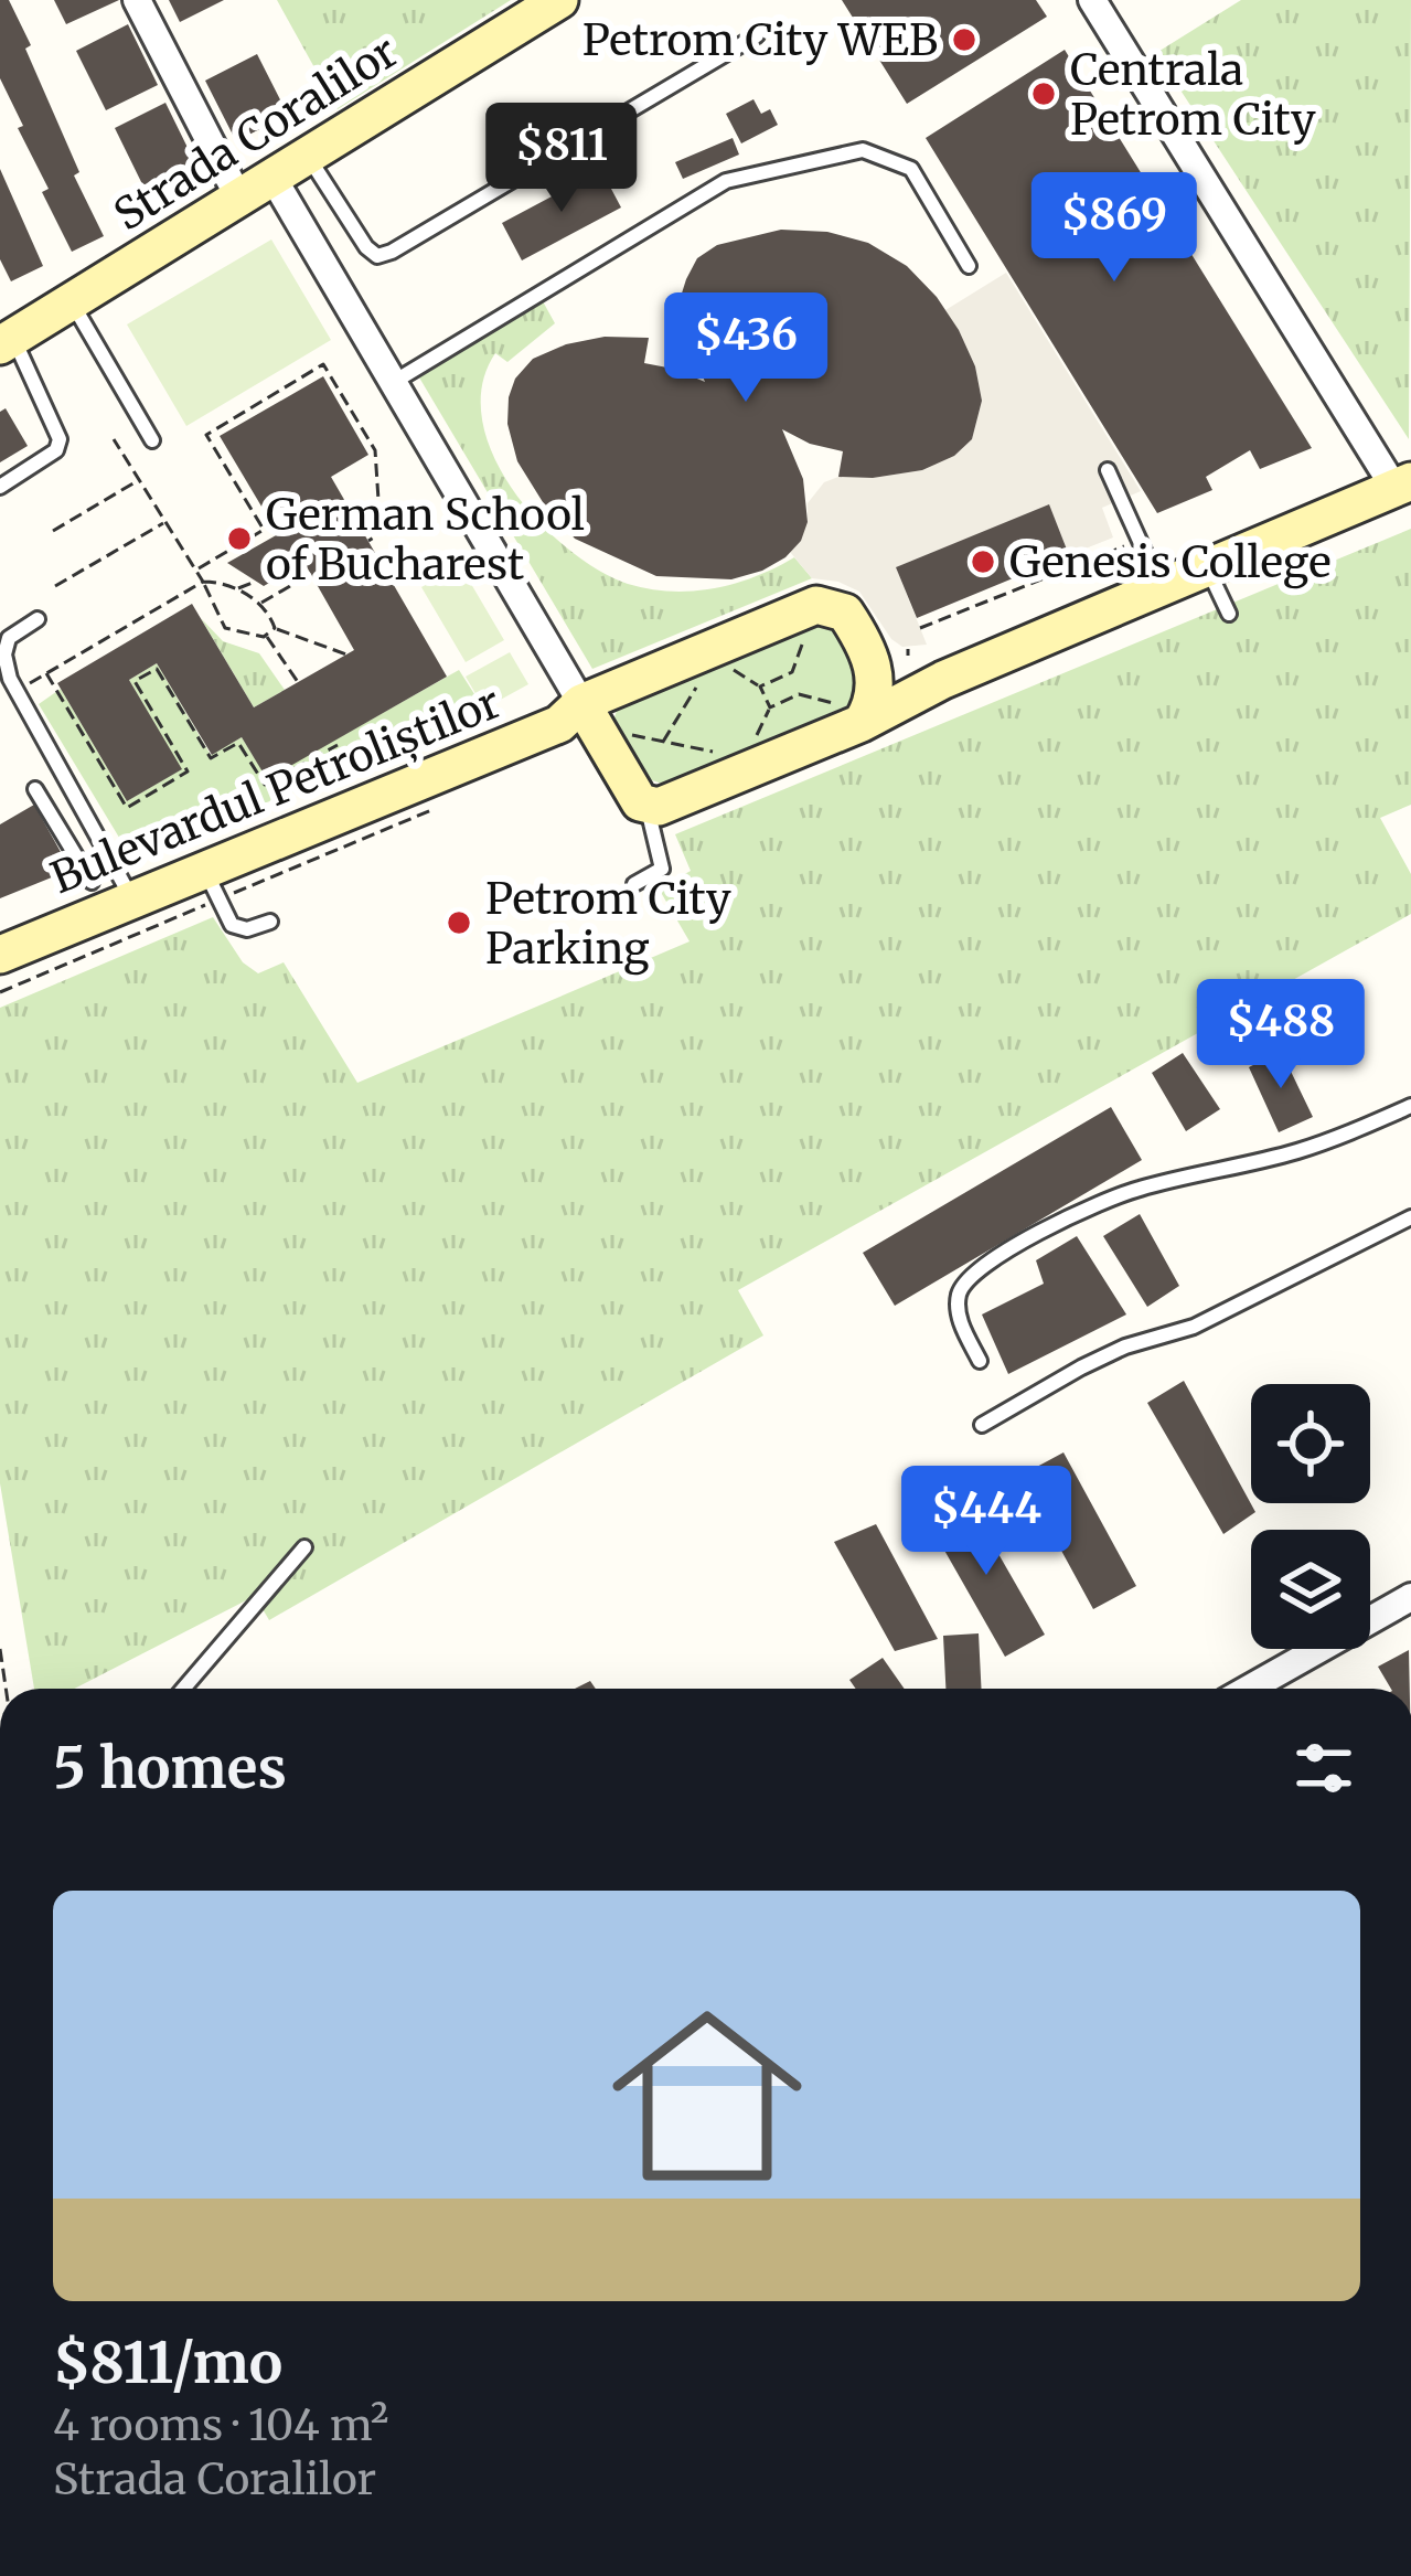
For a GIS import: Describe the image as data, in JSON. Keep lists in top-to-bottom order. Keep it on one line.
{"streets":{"street":["Strada Coralilor","Bulevardul Petroliștilor"]},"places":["Petrom City WEB","Centrala Petrom City","German School of Bucharest","Genesis College","Petrom City Parking"],"page":{"price":["$811","$869","$436","$488","$444"],"heading":"5 homes","list":[{"name":"$811/mo","note":"4 rooms · 104 m² · Strada Coralilor"}]}}
